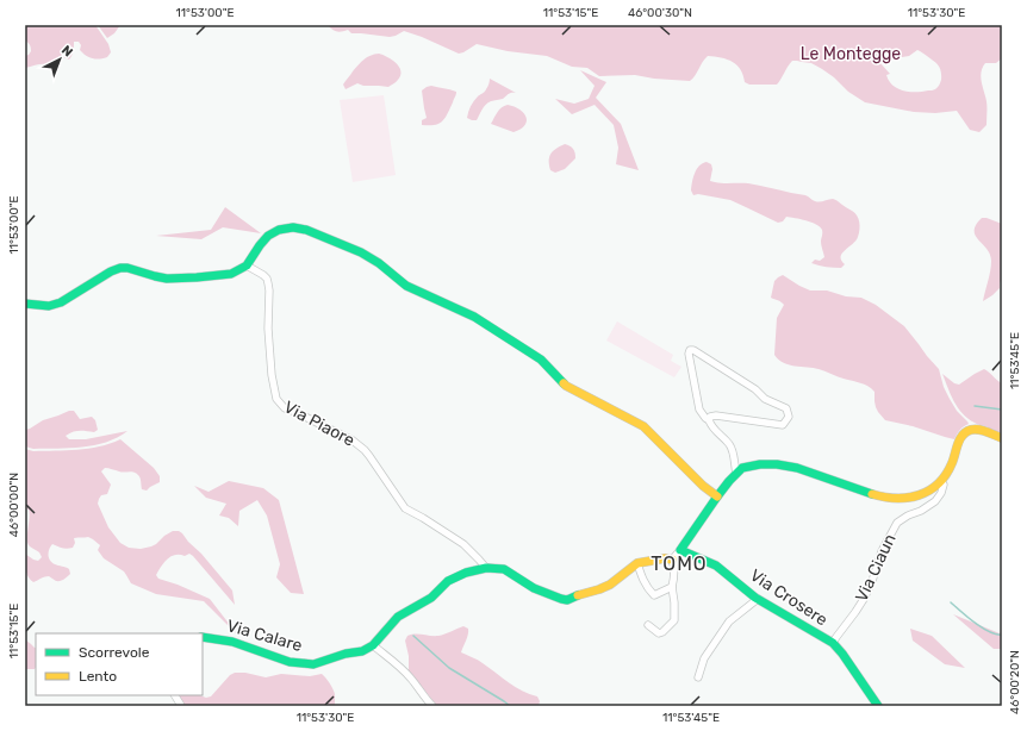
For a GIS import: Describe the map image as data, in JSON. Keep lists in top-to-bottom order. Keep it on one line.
{"streets":{"street":["Via Piaore","Via Ciaun","Via Crosere","Via Calare"]},"crossings":[["Via Ciaun","Via Crosere"]],"districts":["TOMO"],"parks":["Le Montegge"],"legend":["Scorrevole","Lento"],"north":"top right","coordinates":["11°53'00\"E","11°53'15\"E","46°00'30\"N","11°53'30\"E","11°53'45\"E","46°00'00\"N","46°00'20\"N"]}
